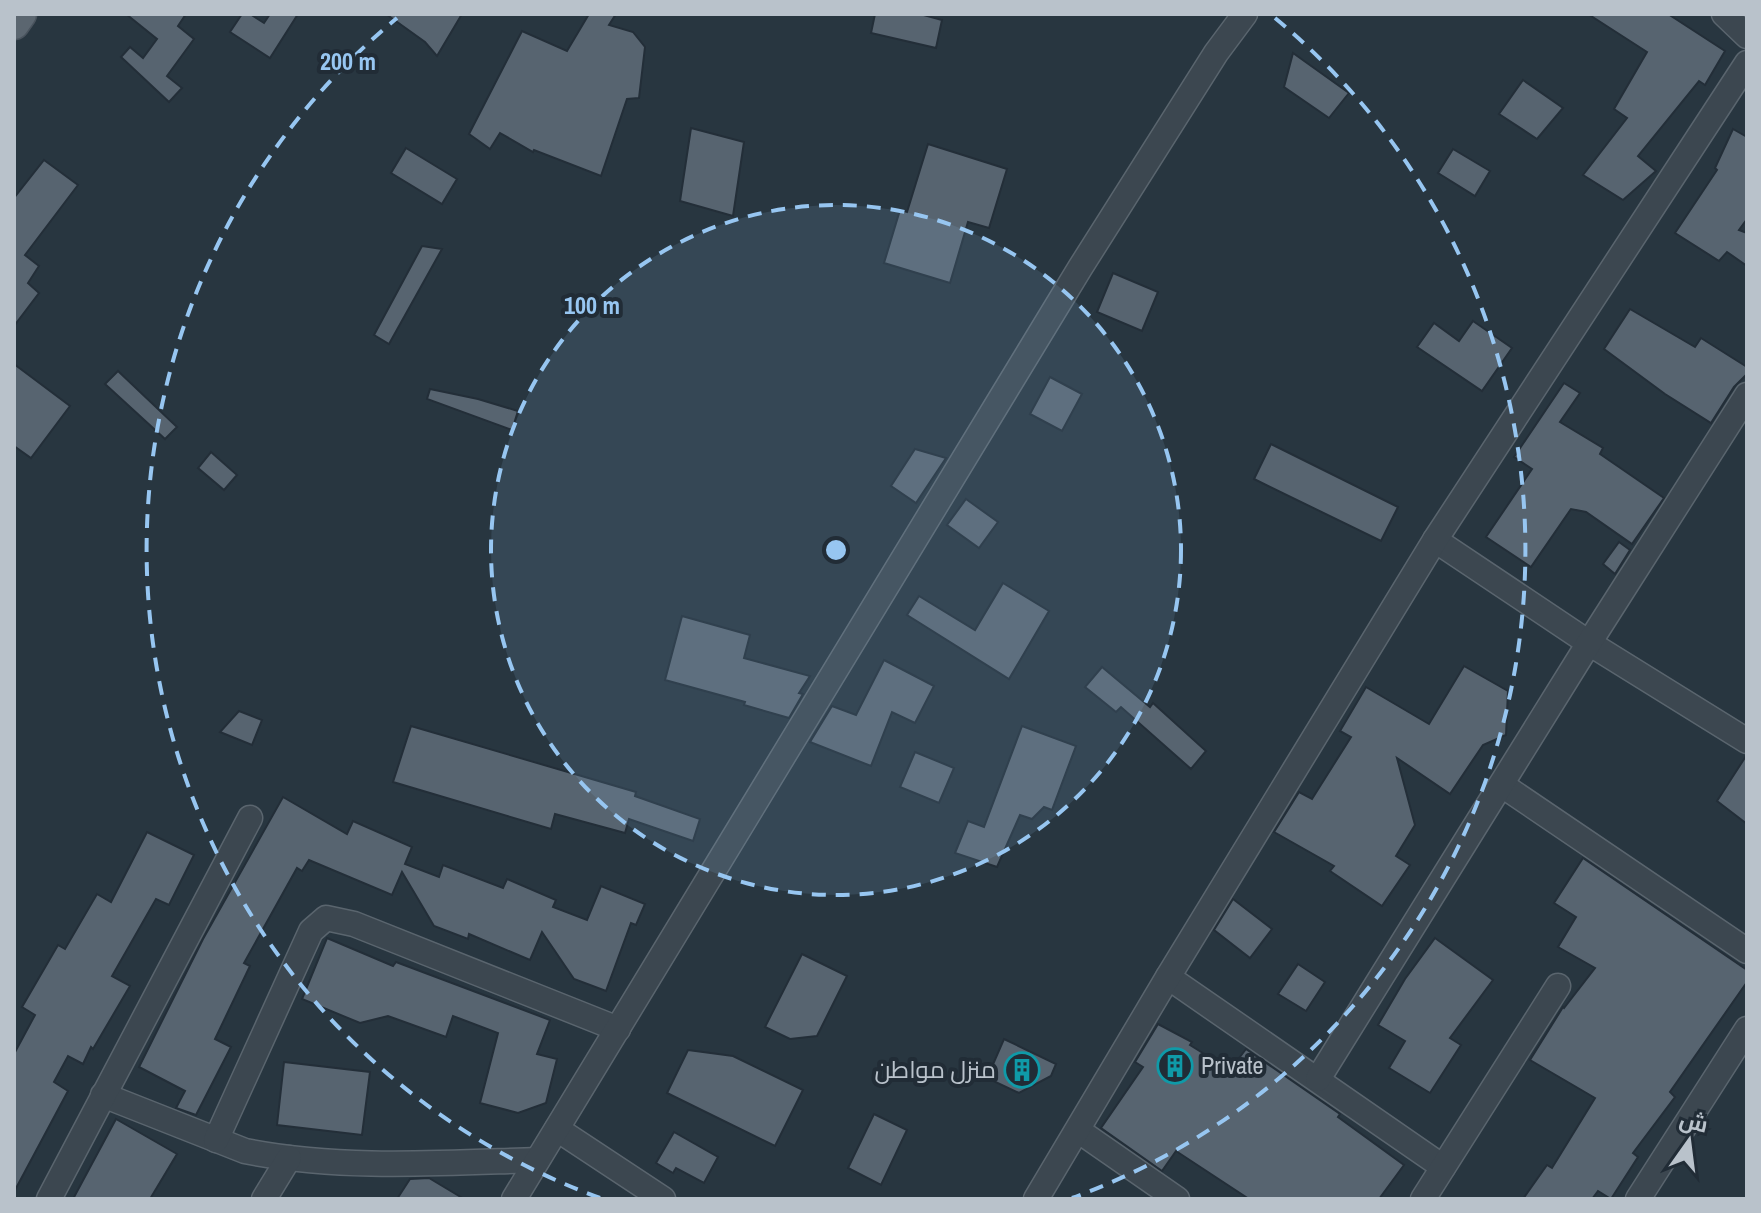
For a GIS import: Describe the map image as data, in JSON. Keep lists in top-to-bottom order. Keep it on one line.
{"places":{"building":["Private","منزل مواطن"]},"north":"top","rings":["200 m","100 m"]}
